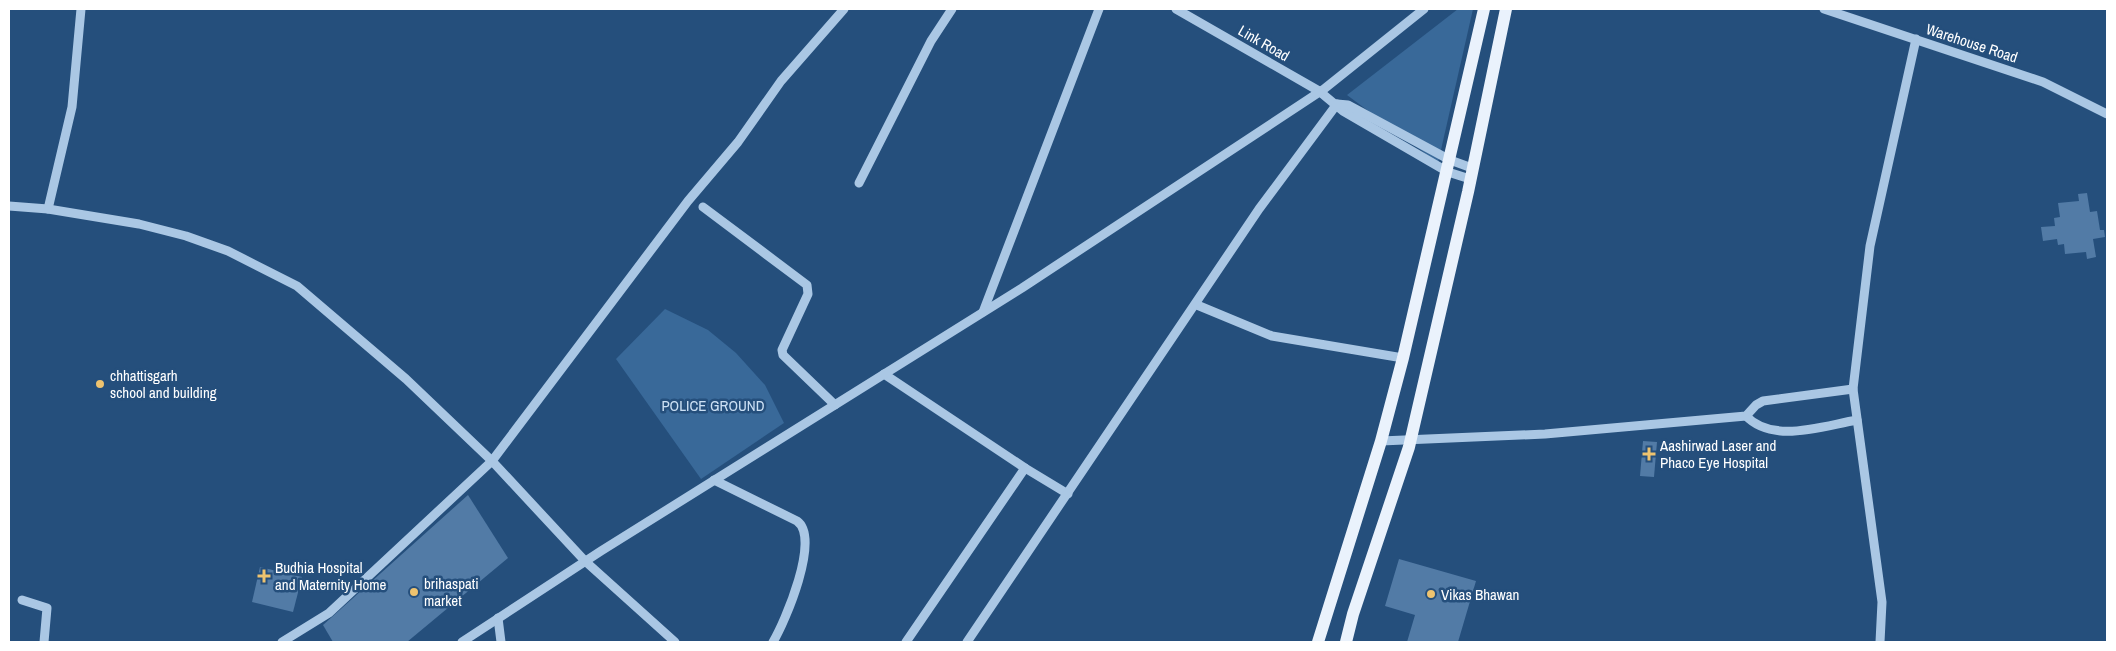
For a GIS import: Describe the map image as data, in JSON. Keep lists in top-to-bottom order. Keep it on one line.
{"streets":{"street":["Link Road","Warehouse Road"]},"parks":["POLICE GROUND"],"places":{"other":["chhattisgarh school and building","brihaspati market","Vikas Bhawan"],"health":["Aashirwad Laser and Phaco Eye Hospital","Budhia Hospital and Maternity Home"]}}
